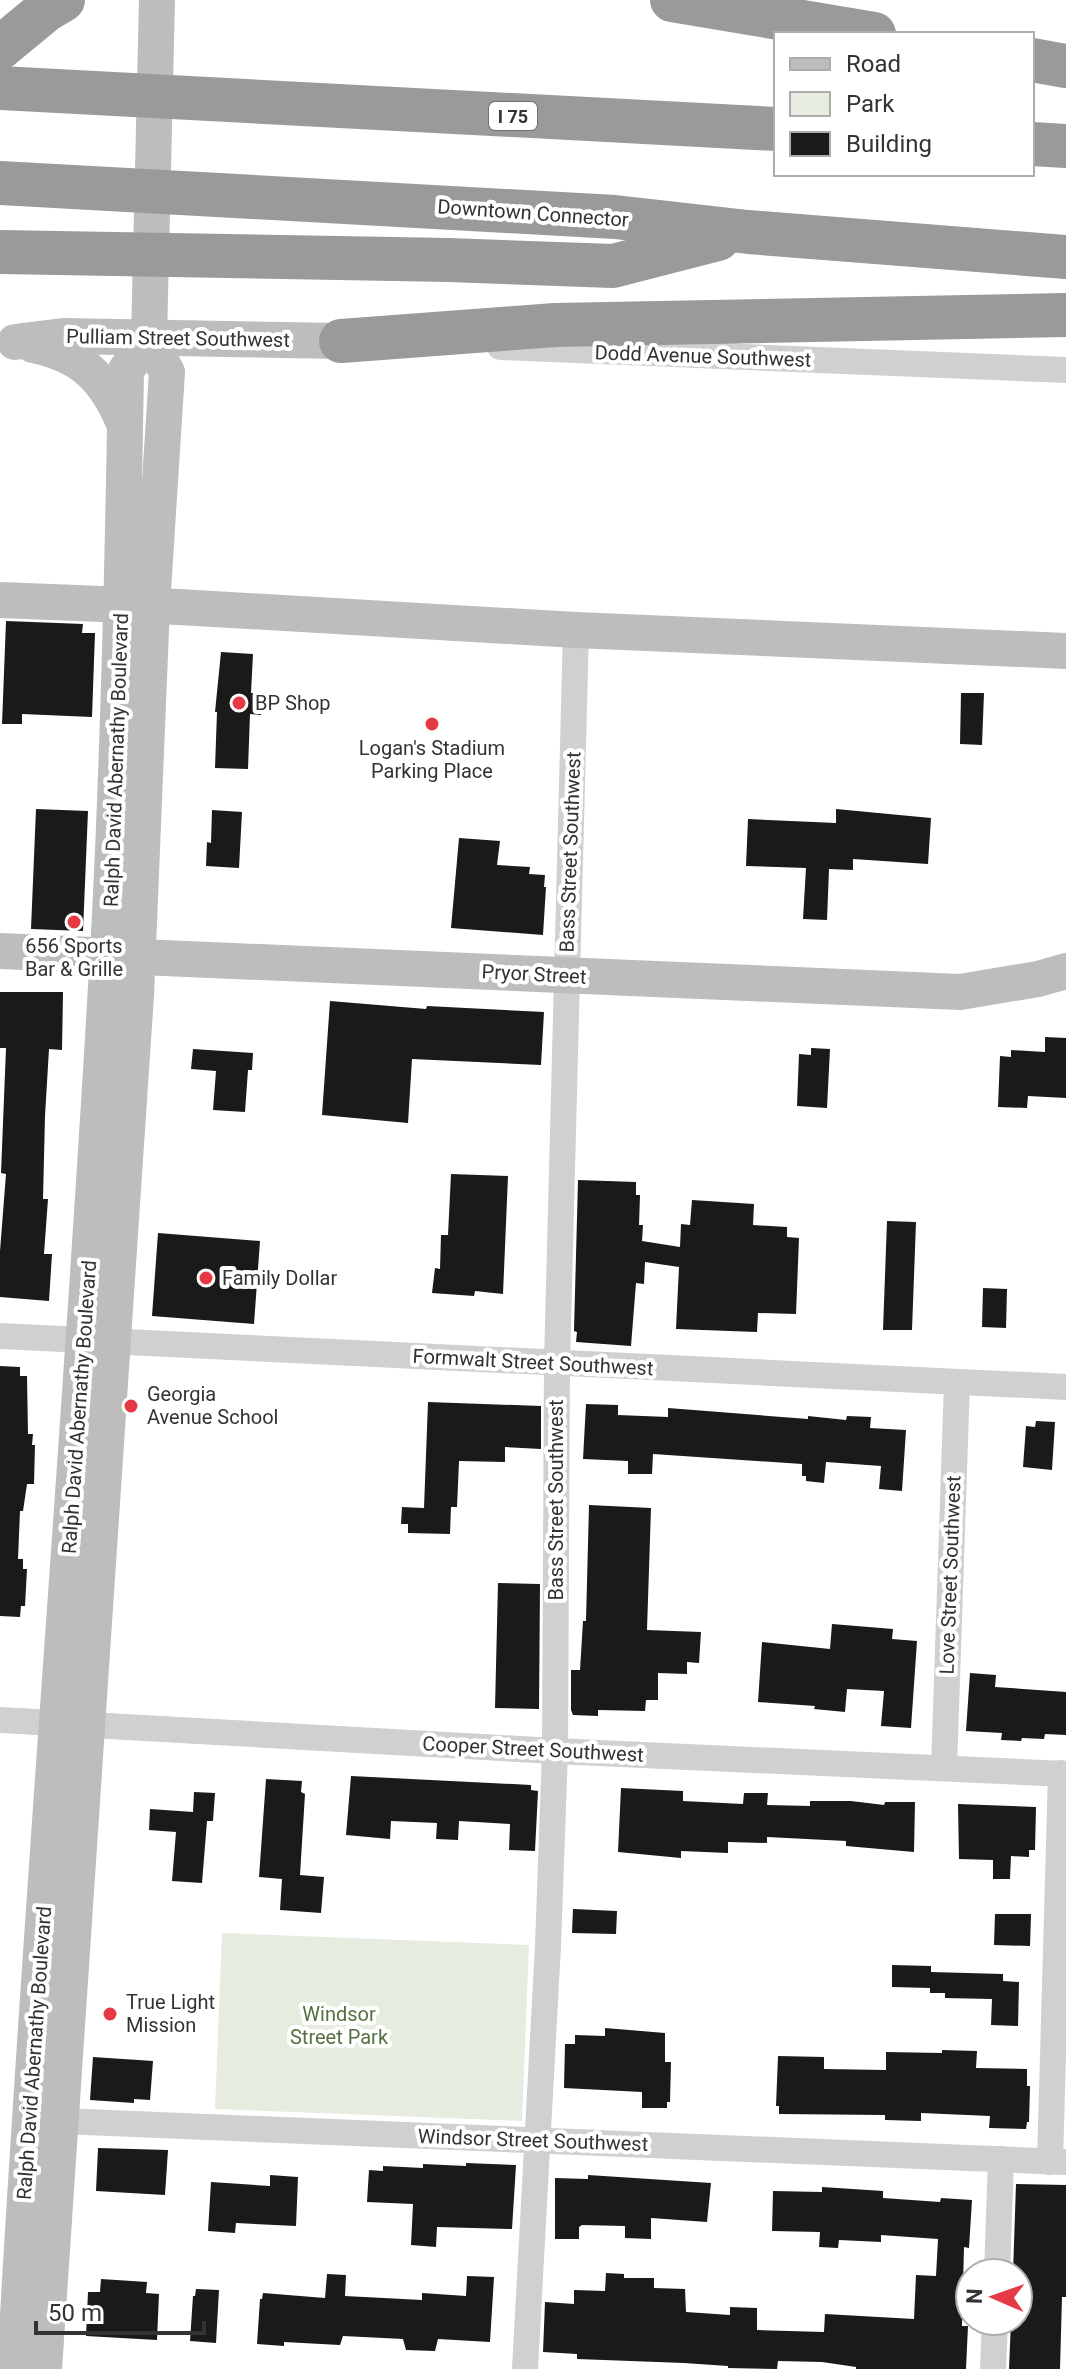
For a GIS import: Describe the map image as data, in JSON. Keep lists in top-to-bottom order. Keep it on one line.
{"streets":{"highway":["I 75","Downtown Connector"],"main road":["Pulliam Street Southwest","Ralph David Abernathy Boulevard","Pryor Street"],"street":["Dodd Avenue Southwest","Bass Street Southwest","Formwalt Street Southwest","Love Street Southwest","Cooper Street Southwest","Windsor Street Southwest"]},"crossings":[["Pulliam Street Southwest","Dodd Avenue Southwest"],["Pulliam Street Southwest","Ralph David Abernathy Boulevard"],["Ralph David Abernathy Boulevard","Pryor Street"],["Ralph David Abernathy Boulevard","Formwalt Street Southwest"],["Ralph David Abernathy Boulevard","Cooper Street Southwest"],["Ralph David Abernathy Boulevard","Windsor Street Southwest"],["Bass Street Southwest","Pryor Street"],["Bass Street Southwest","Formwalt Street Southwest"],["Bass Street Southwest","Cooper Street Southwest"],["Bass Street Southwest","Windsor Street Southwest"],["Formwalt Street Southwest","Love Street Southwest"],["Love Street Southwest","Cooper Street Southwest"]],"parks":["Windsor Street Park"],"places":["BP Shop","Logan's Stadium Parking Place","656 Sports Bar & Grille","Family Dollar","Georgia Avenue School","True Light Mission"],"legend":["Road","Park","Building"],"scale_bar":"50 m","north":"left"}
